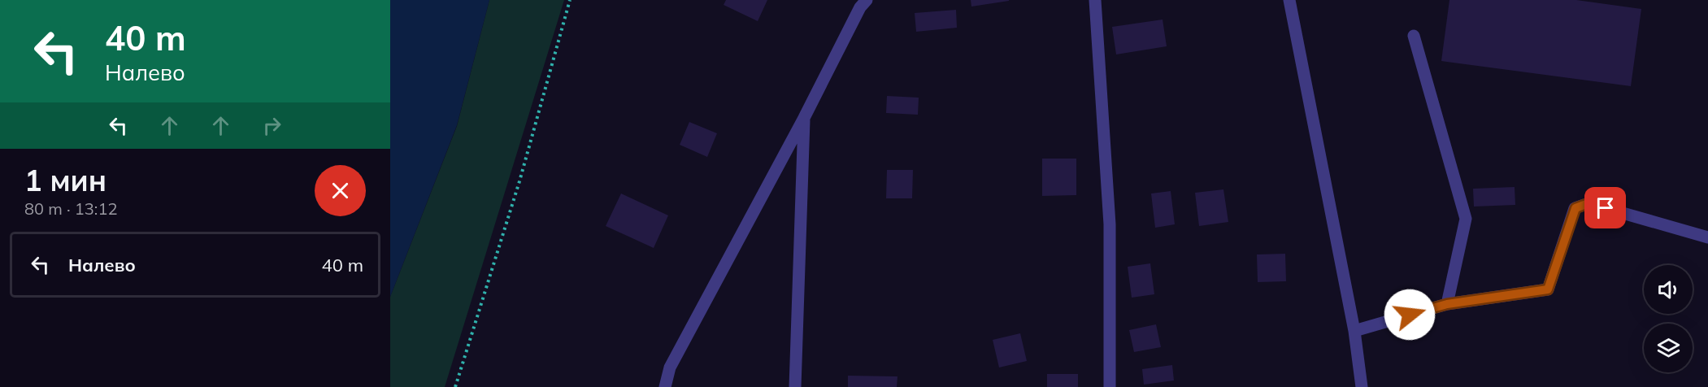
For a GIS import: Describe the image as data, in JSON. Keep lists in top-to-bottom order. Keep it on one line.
{"page":{"turn":["40 m","Налево"],"heading":["1 мин","80 m · 13:12"],"list":[{"name":"Налево","value":"40 m"}]}}
